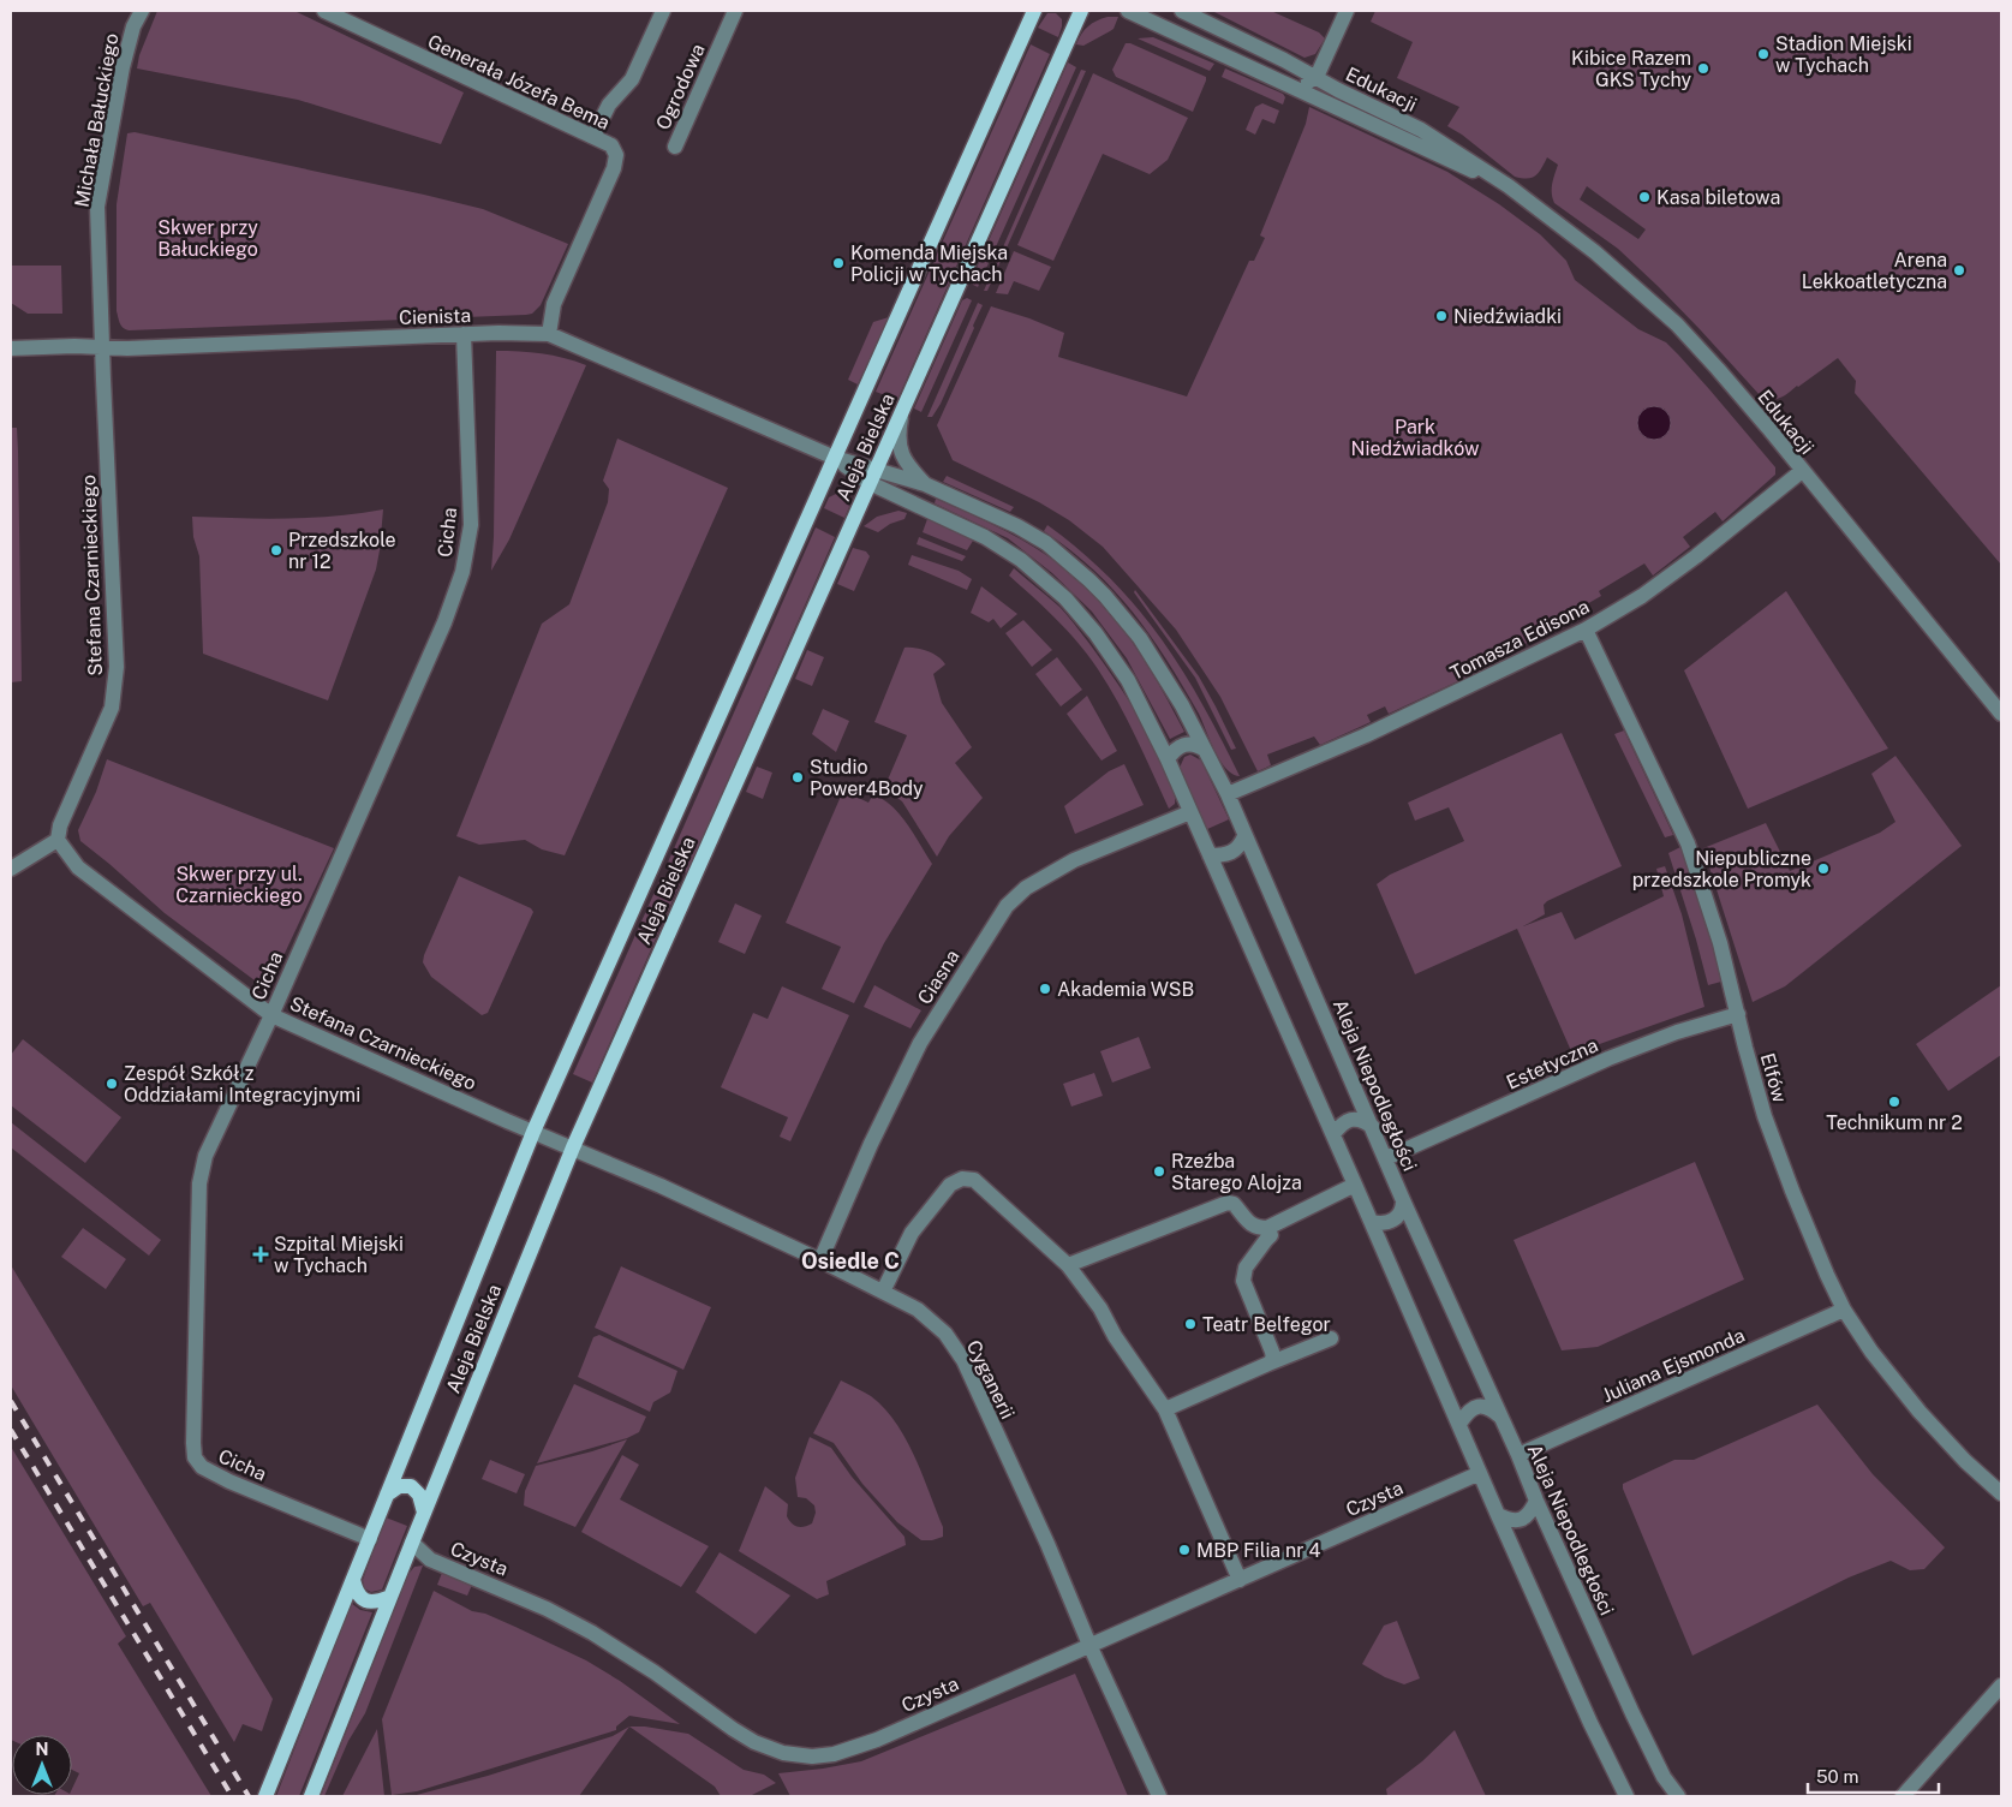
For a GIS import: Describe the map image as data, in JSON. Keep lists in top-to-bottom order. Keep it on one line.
{"streets":{"main road":["Aleja Bielska"],"street":["Generała Józefa Bema","Ogrodowa","Edukacji","Michała Bałuckiego","Cienista","Cicha","Stefana Czarnieckiego","Tomasza Edisona","Ciasna","Estetyczna","Elfów","Aleja Niepodległości","Juliana Ejsmonda","Cyganerii","Czysta"]},"crossings":[["Generała Józefa Bema","Cienista"],["Edukacji","Tomasza Edisona"],["Michała Bałuckiego","Cienista"],["Michała Bałuckiego","Stefana Czarnieckiego"],["Cienista","Aleja Bielska"],["Cienista","Cicha"],["Cienista","Stefana Czarnieckiego"],["Cienista","Aleja Niepodległości"],["Aleja Bielska","Cicha"],["Aleja Bielska","Stefana Czarnieckiego"],["Aleja Bielska","Aleja Niepodległości"],["Aleja Bielska","Cyganerii"],["Aleja Bielska","Czysta"],["Cicha","Stefana Czarnieckiego"],["Stefana Czarnieckiego","Cyganerii"],["Tomasza Edisona","Elfów"],["Tomasza Edisona","Aleja Niepodległości"],["Ciasna","Aleja Niepodległości"],["Ciasna","Cyganerii"],["Estetyczna","Elfów"],["Estetyczna","Aleja Niepodległości"],["Elfów","Juliana Ejsmonda"],["Aleja Niepodległości","Juliana Ejsmonda"],["Aleja Niepodległości","Czysta"],["Cyganerii","Czysta"]],"districts":["Osiedle C"],"parks":["Skwer przy Bałuckiego","Park Niedźwiadków","Skwer przy ul. Czarnieckiego"],"places":{"other":["Stadion Miejski w Tychach","Kibice Razem GKS Tychy","Kasa biletowa","Komenda Miejska Policji w Tychach","Arena Lekkoatletyczna","Niedźwiadki","Przedszkole nr 12","Studio Power4Body","Niepubliczne przedszkole Promyk","Akademia WSB","Zespół Szkół z Oddziałami Integracyjnymi","Technikum nr 2","Rzeźba Starego Alojza","Teatr Belfegor","MBP Filia nr 4"],"health":["Szpital Miejski w Tychach"]},"scale_bar":"50 m","north":"top"}
